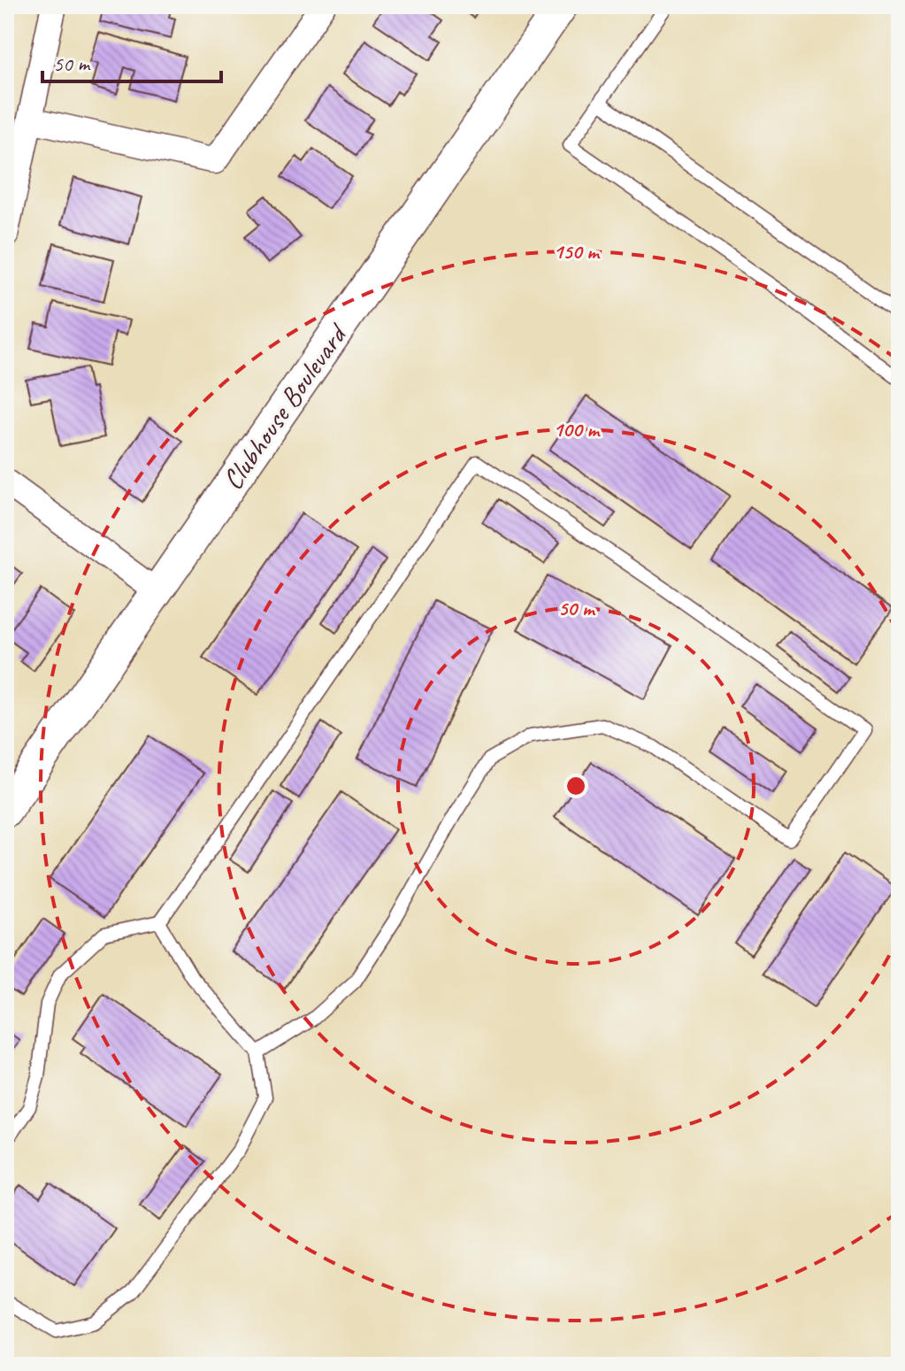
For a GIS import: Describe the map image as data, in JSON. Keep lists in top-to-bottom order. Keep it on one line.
{"streets":{"street":["Clubhouse Boulevard"]},"scale_bar":"50 m","rings":["150 m","100 m","50 m"]}
